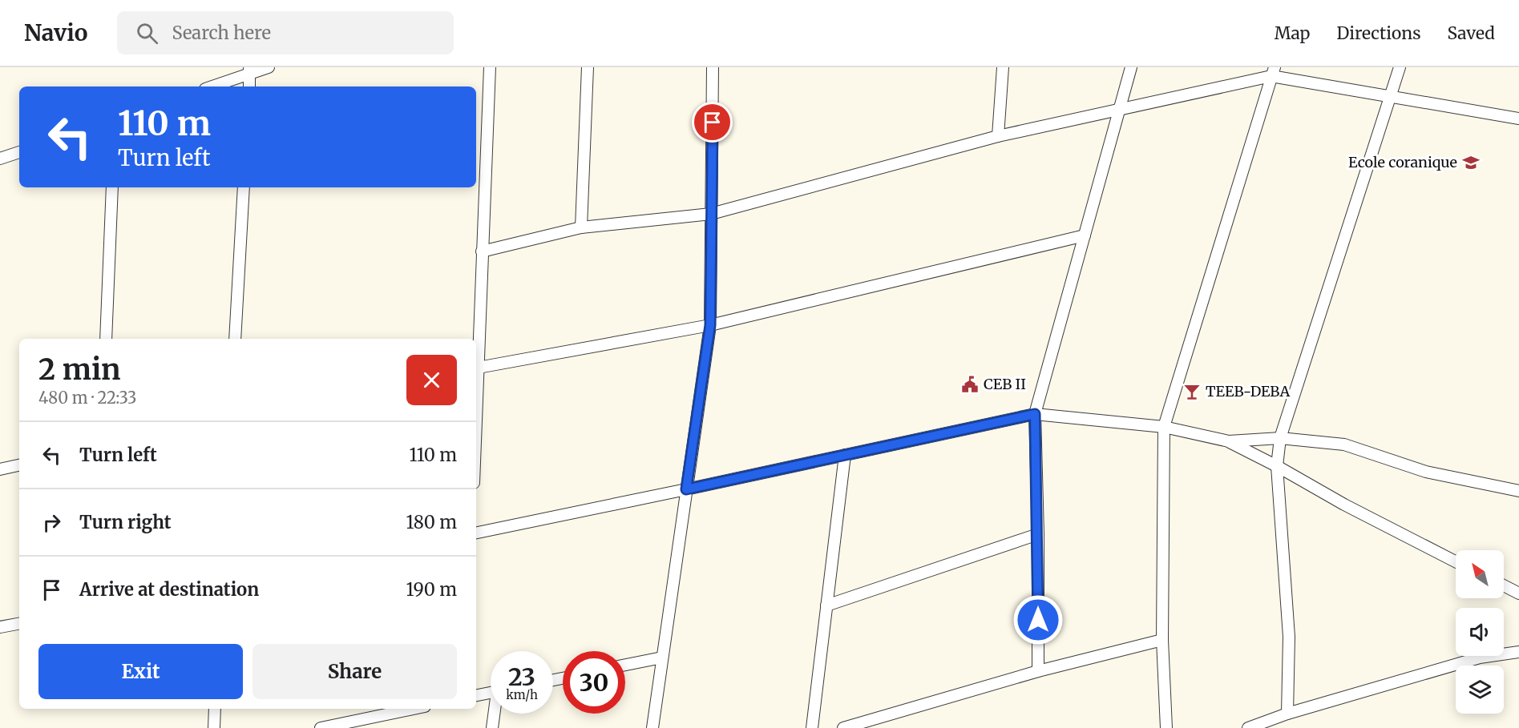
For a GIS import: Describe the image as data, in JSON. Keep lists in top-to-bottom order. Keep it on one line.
{"places":{"school or university":["Ecole coranique"],"public building":["CEB II"],"bar":["TEEB-DEBA"]},"north":"top left","page":{"header":"Navio","search":"Search here","nav":["Map","Directions","Saved"],"turn":["110 m","Turn left"],"heading":["2 min","480 m · 22:33"],"list":[{"name":"Turn left","value":"110 m"},{"name":"Turn right","value":"180 m"},{"name":"Arrive at destination","value":"190 m"}],"buttons":["Exit","Share"],"speed":"23 km/h","limit":"30"}}
